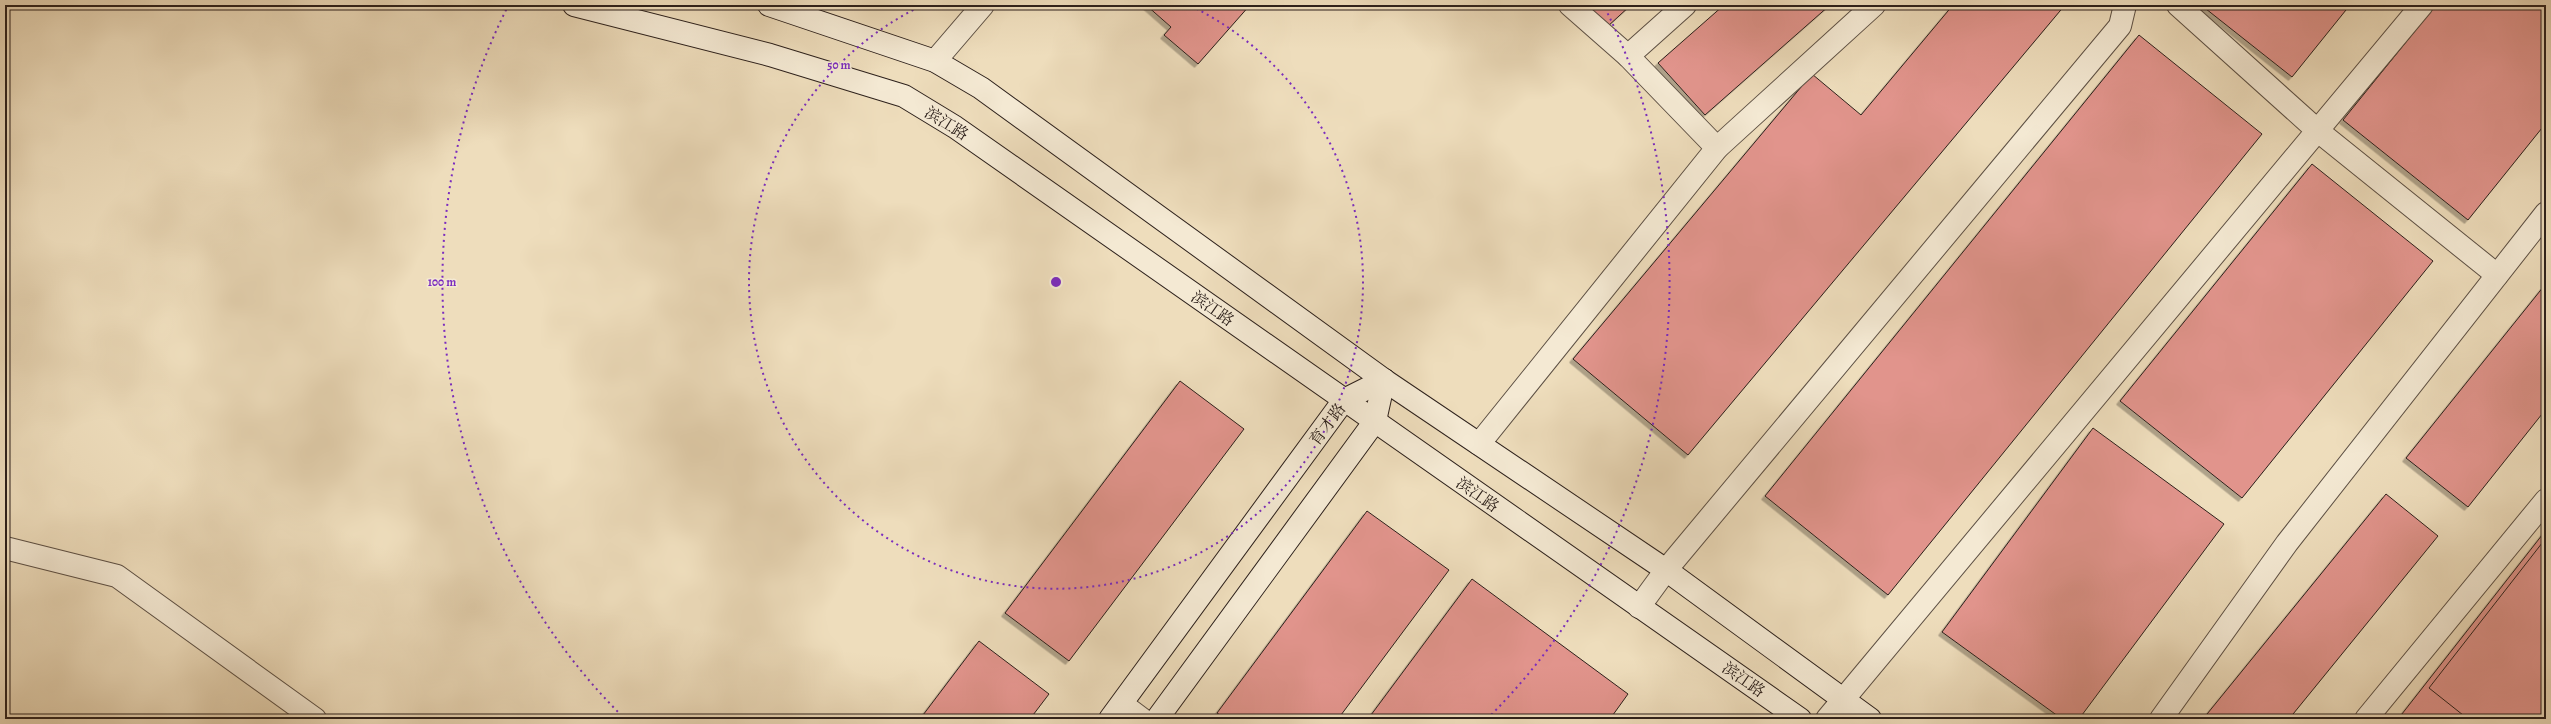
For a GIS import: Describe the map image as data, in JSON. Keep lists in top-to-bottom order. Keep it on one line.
{"streets":{"street":["滨江路","育才路"]},"crossings":[["滨江路","育才路"]],"rings":["50 m","100 m"]}
